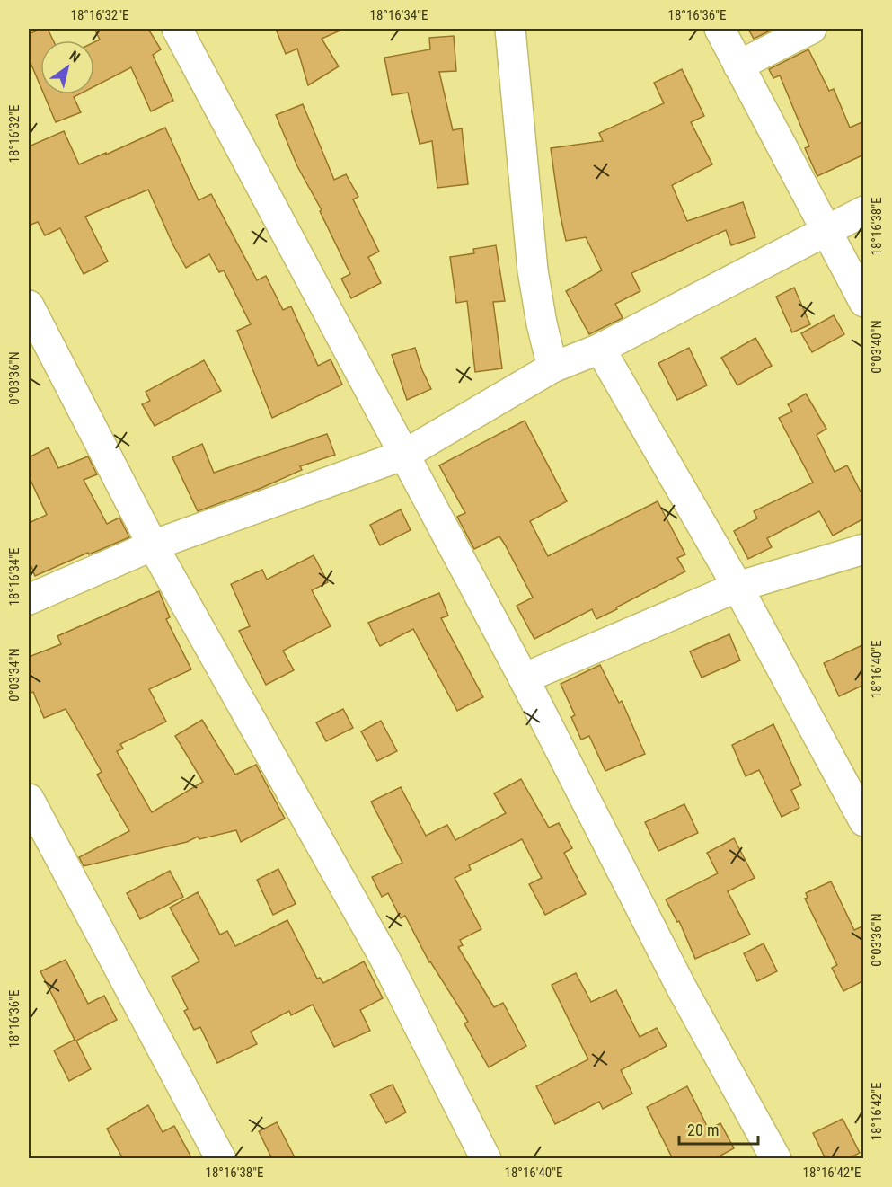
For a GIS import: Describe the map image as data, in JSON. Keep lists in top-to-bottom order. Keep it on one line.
{"scale_bar":"20 m","north":"top right","coordinates":["18°16'32\"E","18°16'34\"E","18°16'36\"E","18°16'38\"E","0°03'40\"N","0°03'36\"N","18°16'40\"E","0°03'34\"N","18°16'42\"E"]}
